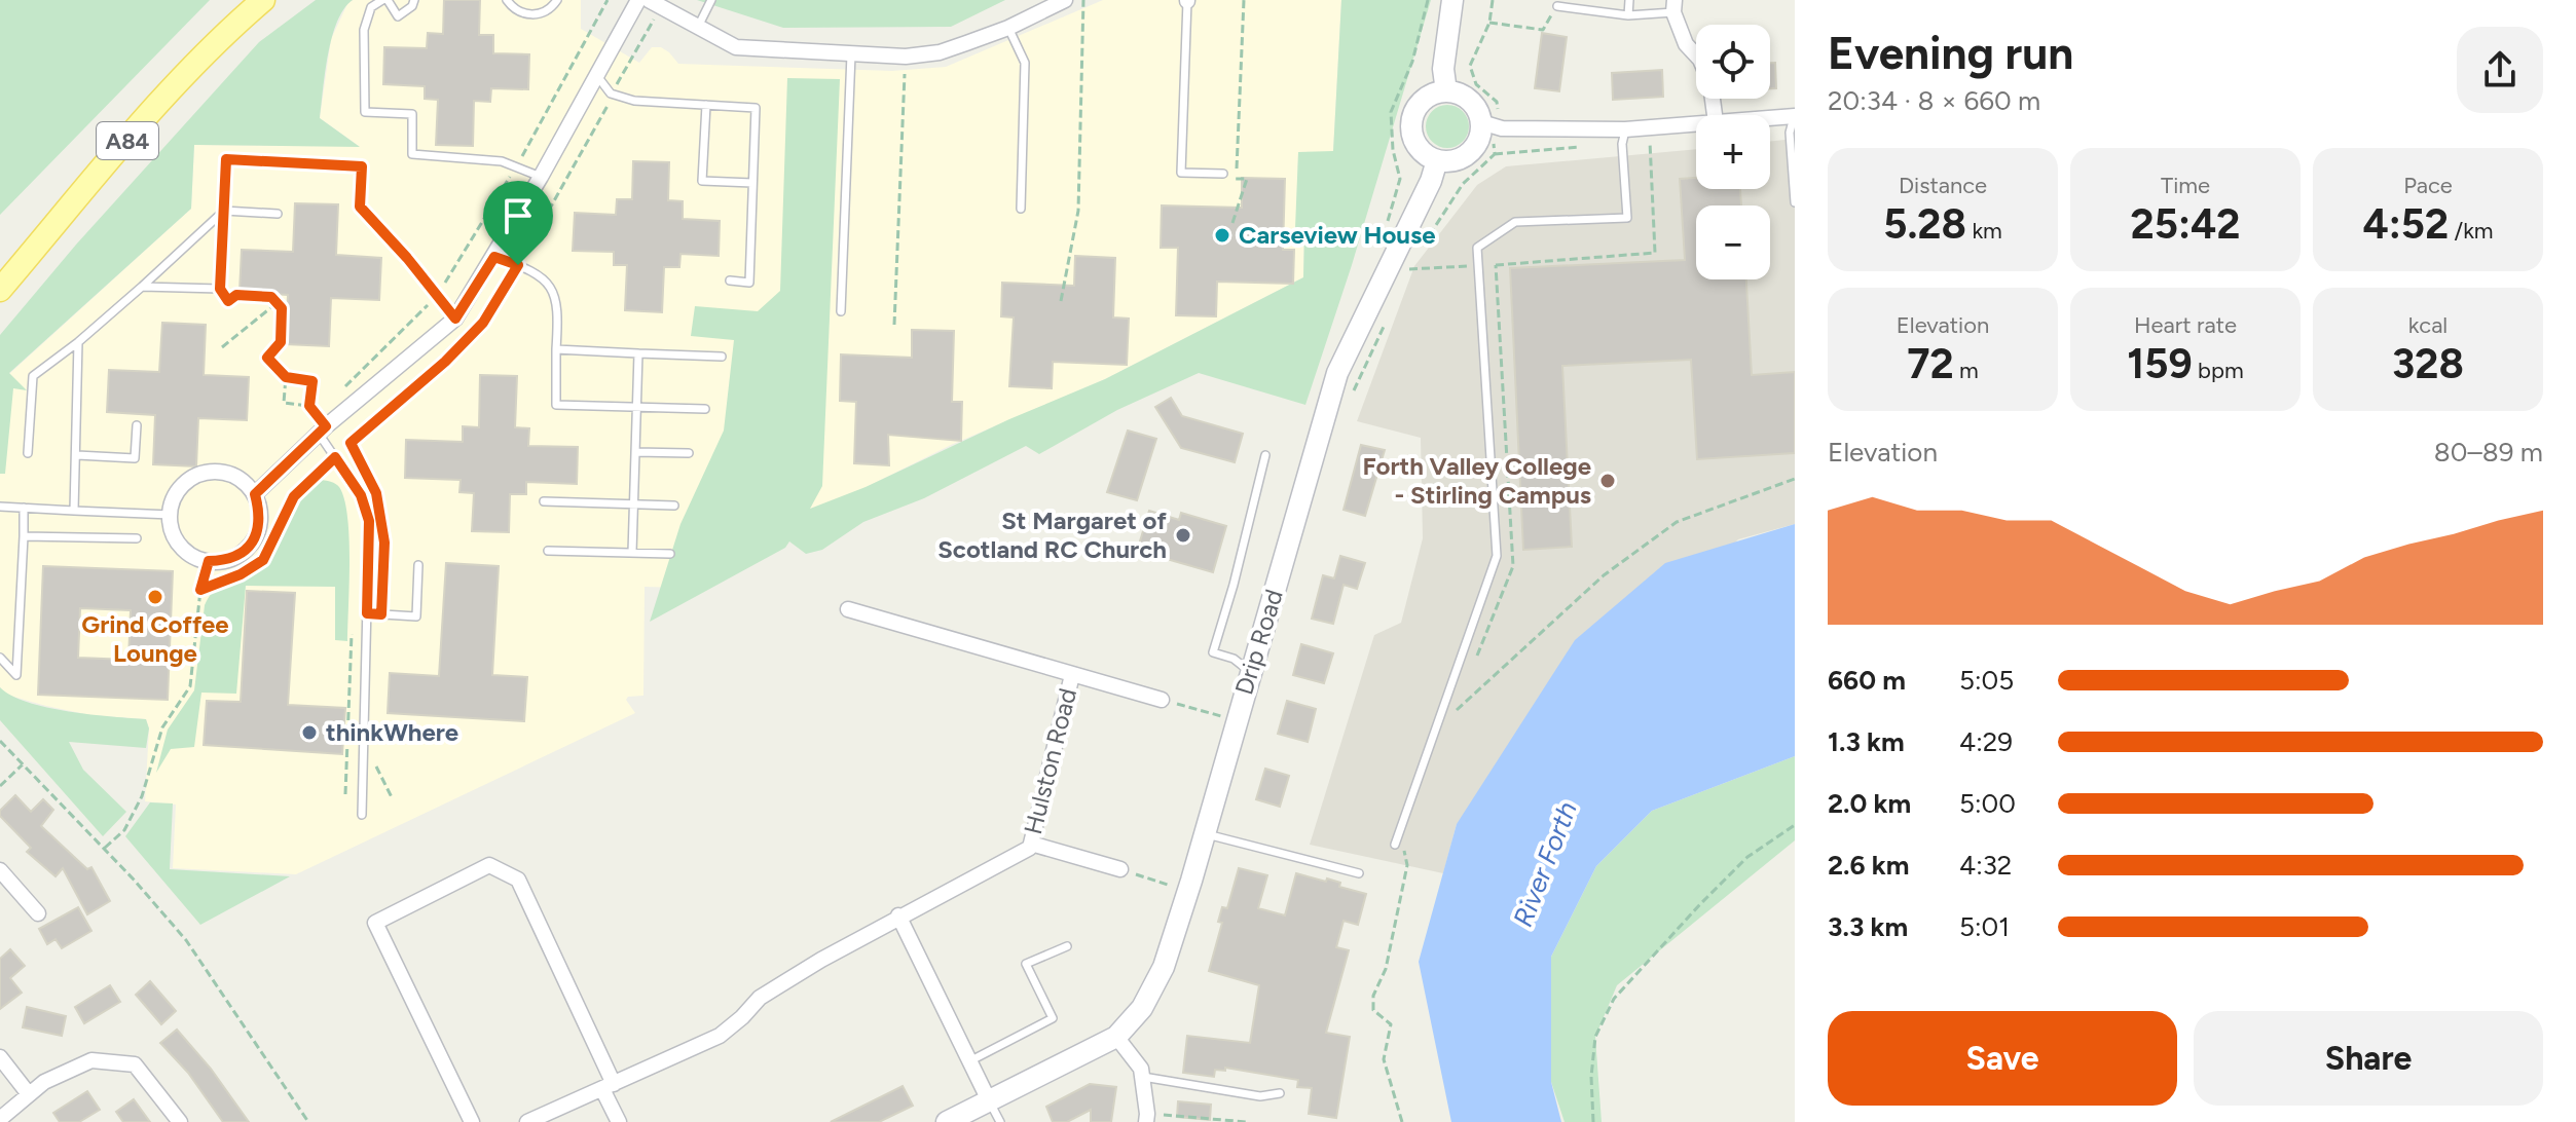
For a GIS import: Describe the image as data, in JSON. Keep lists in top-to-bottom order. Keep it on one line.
{"streets":{"main road":["A84"],"street":["Drip Road","Hulston Road"]},"water":["River Forth"],"places":["Carseview House","Forth Valley College - Stirling Campus","St Margaret of Scotland RC Church","Grind Coffee Lounge","thinkWhere"],"page":{"heading":["Evening run","20:34 · 8 × 660 m"],"map_buttons":["+","−"],"stats":[["Distance","5.28 km"],["Time","25:42"],["Pace","4:52 /km"],["Elevation","72 m"],["Heart rate","159 bpm"],["kcal","328"]],"chart":["Elevation","80–89 m"],"list":[{"name":"660 m","note":"5:05"},{"name":"1.3 km","note":"4:29"},{"name":"2.0 km","note":"5:00"},{"name":"2.6 km","note":"4:32"},{"name":"3.3 km","note":"5:01"}],"buttons":["Save","Share"]}}
